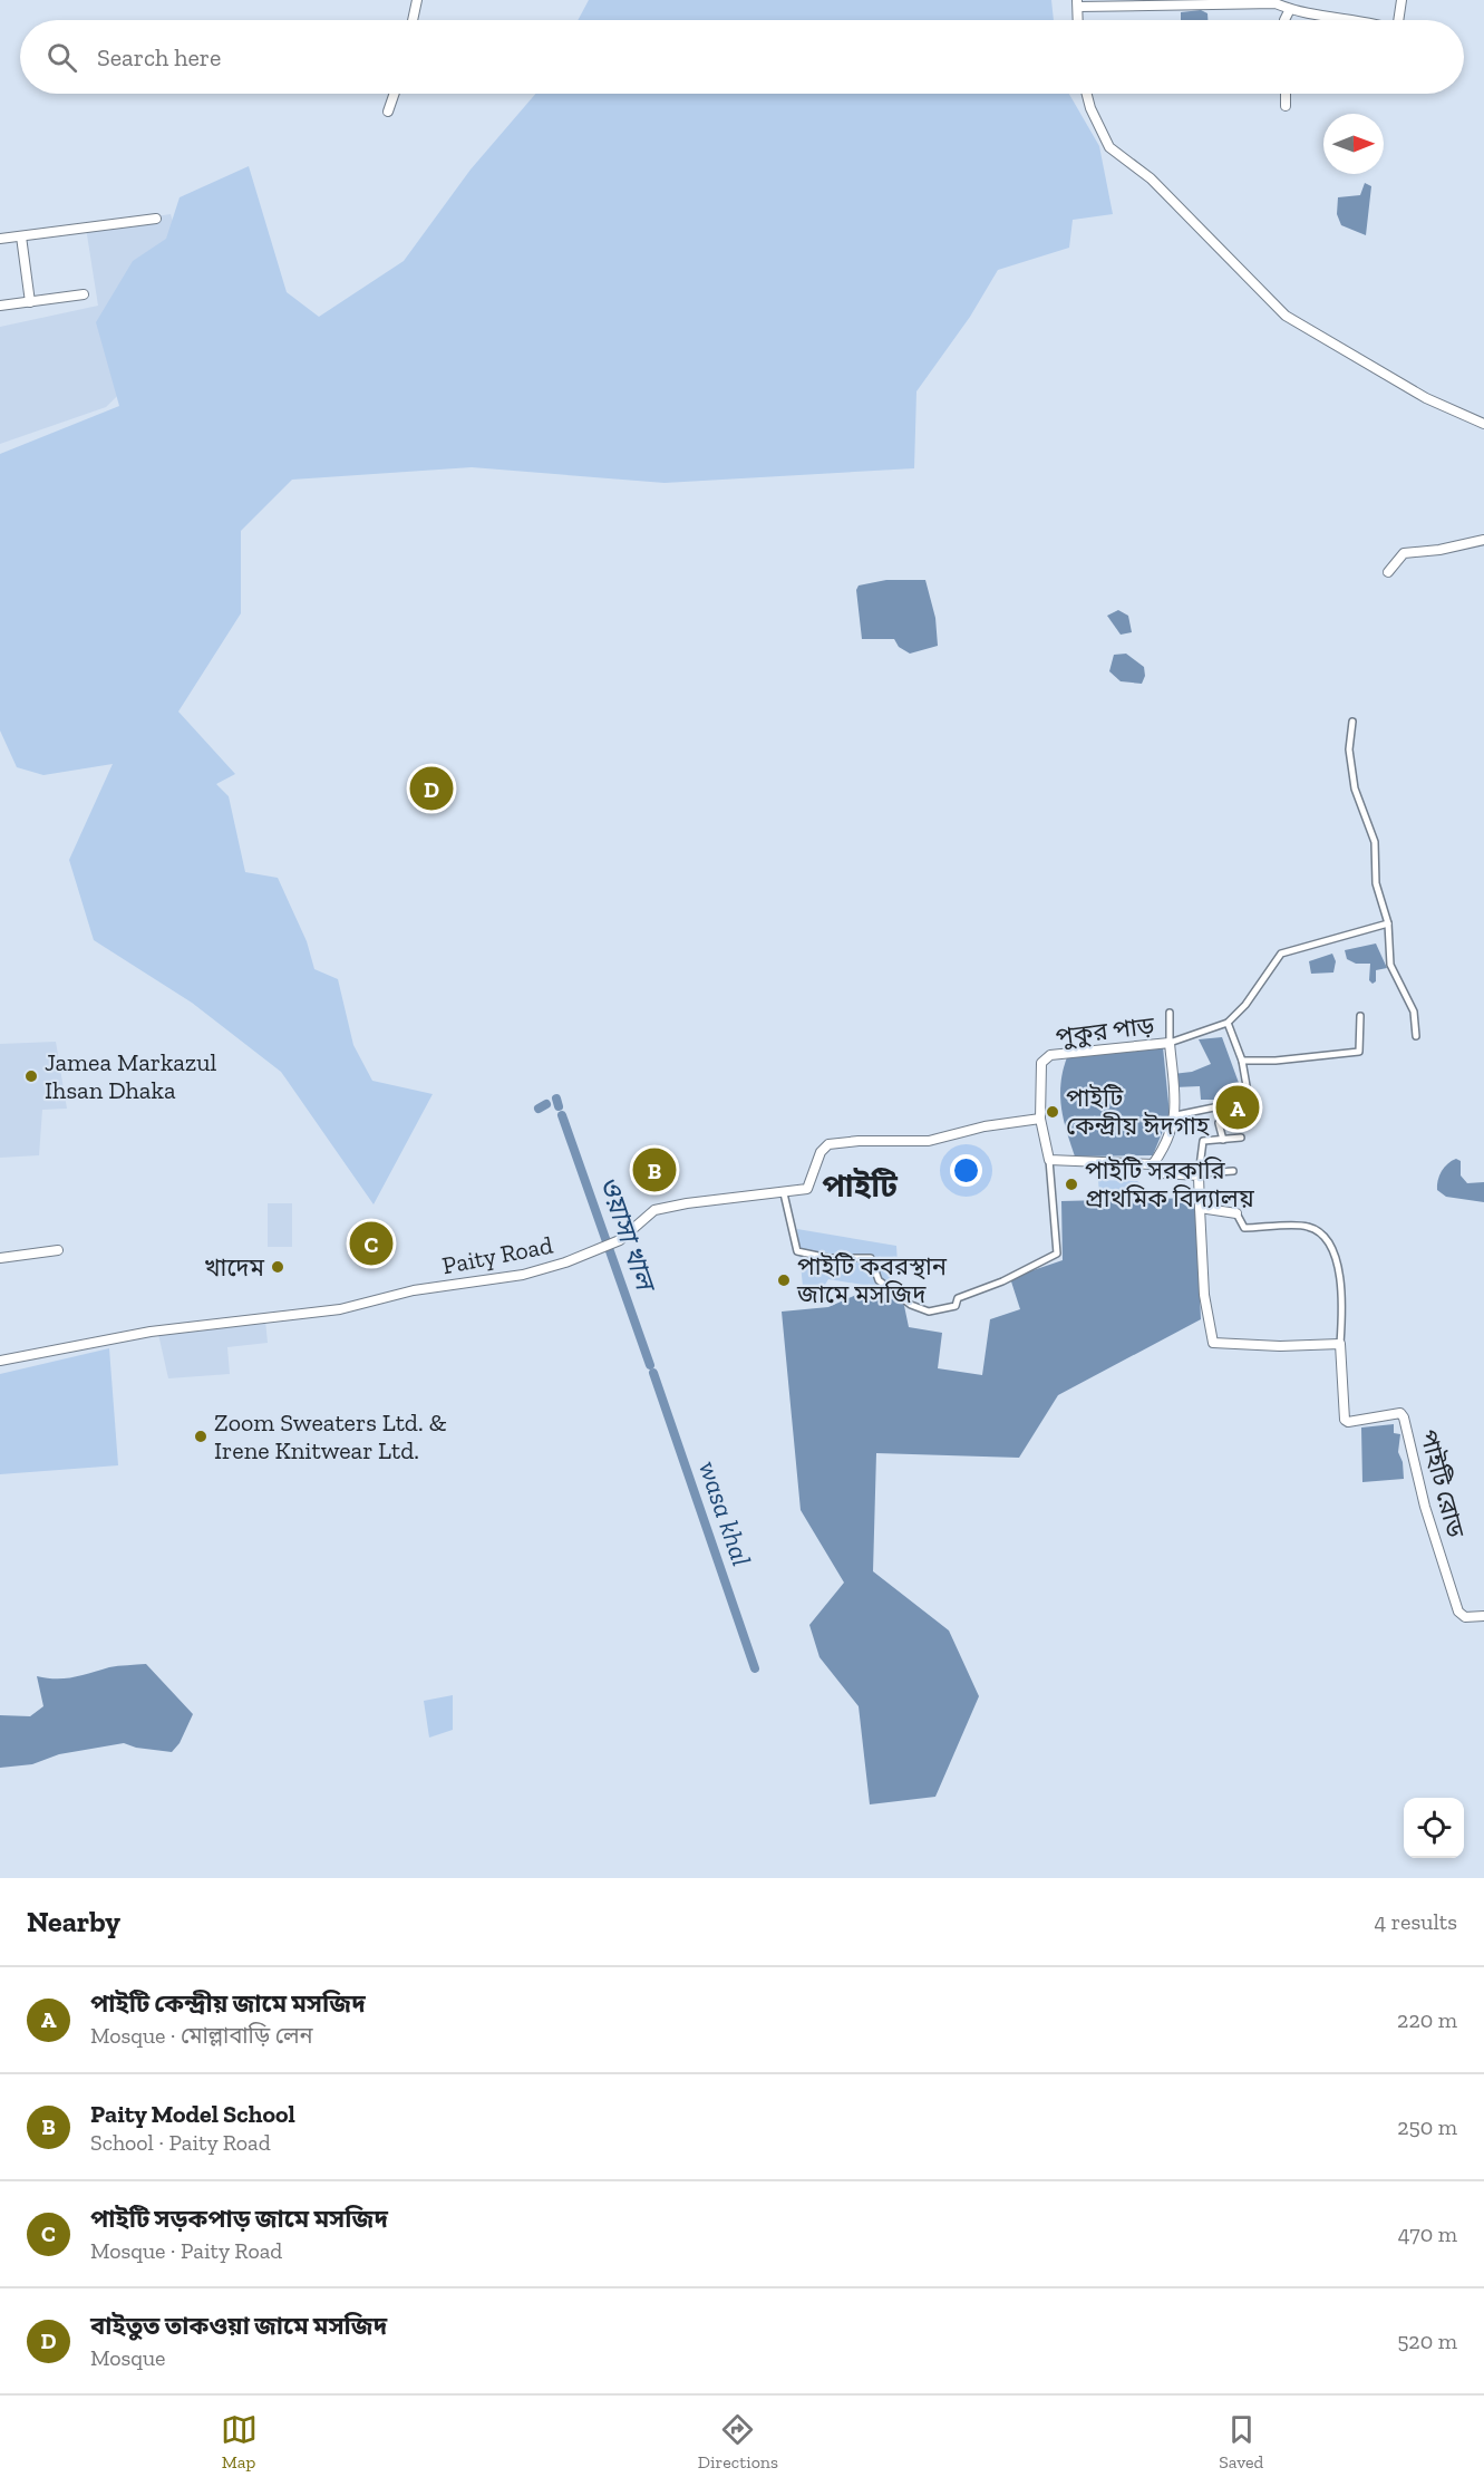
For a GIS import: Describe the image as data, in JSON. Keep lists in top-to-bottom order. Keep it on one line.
{"streets":{"street":["পুকুর পাড়","Paity Road","পাইটি রোড"]},"crossings":[["পুকুর পাড়","Paity Road"]],"districts":["পাইটি"],"water":["ওয়াসা খাল","wasa khal"],"places":["Jamea Markazul Ihsan Dhaka","পাইটি কেন্দ্রীয় ঈদগাহ","পাইটি সরকারি প্রাথমিক বিদ্যালয়","খাদেম","পাইটি কবরস্থান জামে মসজিদ","Zoom Sweaters Ltd. & Irene Knitwear Ltd."],"north":"right","page":{"search":"Search here","pins":["D","A","B","C"],"heading":["Nearby","4 results"],"list":[{"mark":"A","name":"পাইটি কেন্দ্রীয় জামে মসজিদ","note":"Mosque · মোল্লাবাড়ি লেন","value":"220 m"},{"mark":"B","name":"Paity Model School","note":"School · Paity Road","value":"250 m"},{"mark":"C","name":"পাইটি সড়কপাড় জামে মসজিদ","note":"Mosque · Paity Road","value":"470 m"},{"mark":"D","name":"বাইতুত তাকওয়া জামে মসজিদ","note":"Mosque","value":"520 m"}],"nav":["Map","Directions","Saved"]}}
